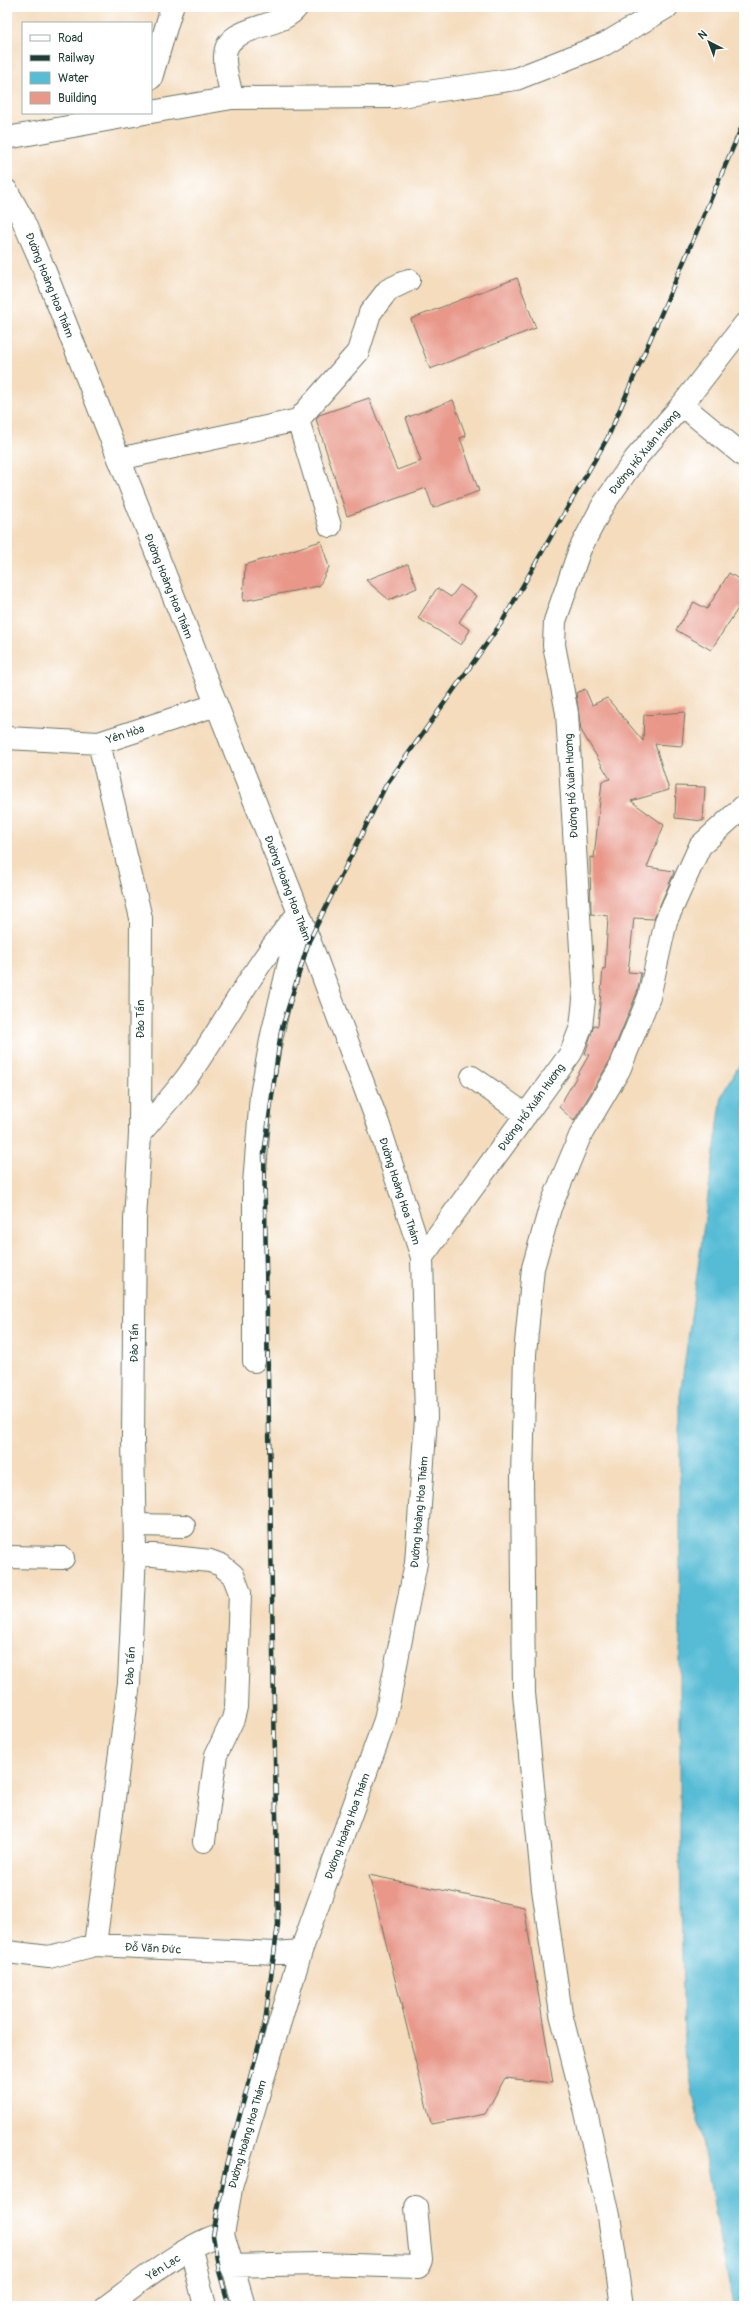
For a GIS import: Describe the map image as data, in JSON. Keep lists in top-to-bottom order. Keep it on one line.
{"streets":{"street":["Đường Hoàng Hoa Thám","Đường Hồ Xuân Hương","Yên Hòa","Đào Tấn","Đỗ Văn Đức","Yên Lạc"]},"crossings":[["Đường Hoàng Hoa Thám","Đường Hồ Xuân Hương"],["Đường Hoàng Hoa Thám","Yên Hòa"],["Đường Hoàng Hoa Thám","Đỗ Văn Đức"],["Đường Hoàng Hoa Thám","Yên Lạc"],["Yên Hòa","Đào Tấn"],["Đào Tấn","Đỗ Văn Đức"]],"legend":["Road","Railway","Water","Building"],"north":"top left"}
